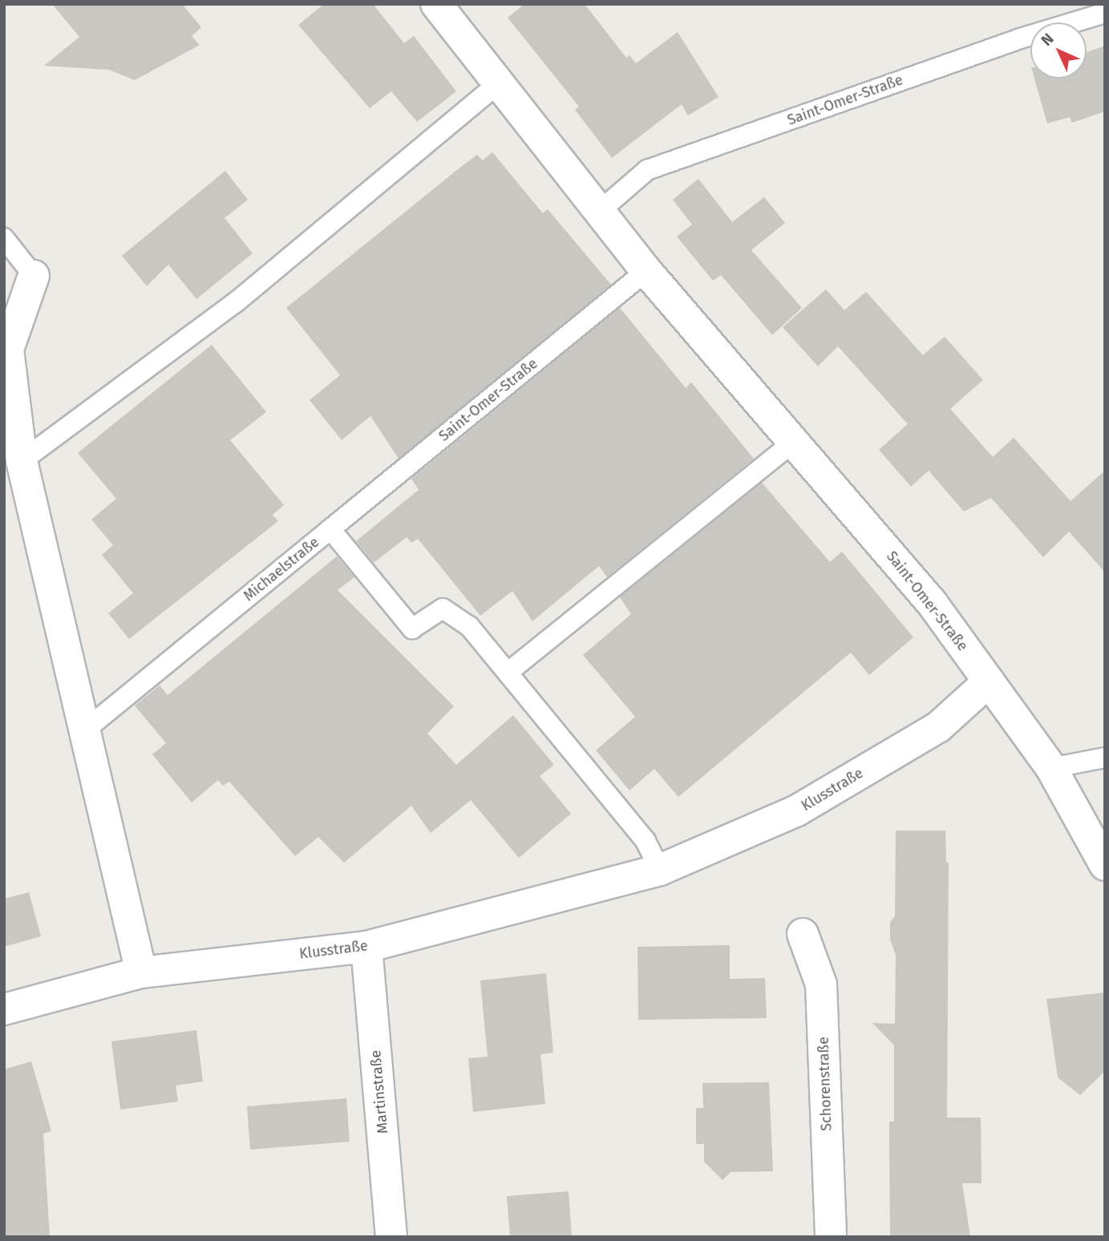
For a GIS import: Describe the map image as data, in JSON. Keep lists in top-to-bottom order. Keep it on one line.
{"streets":{"street":["Saint-Omer-Straße","Klusstraße","Schorenstraße","Martinstraße"],"lane":["Michaelstraße"]},"crossings":[["Saint-Omer-Straße","Michaelstraße"],["Saint-Omer-Straße","Klusstraße"],["Klusstraße","Martinstraße"]],"north":"top left"}
